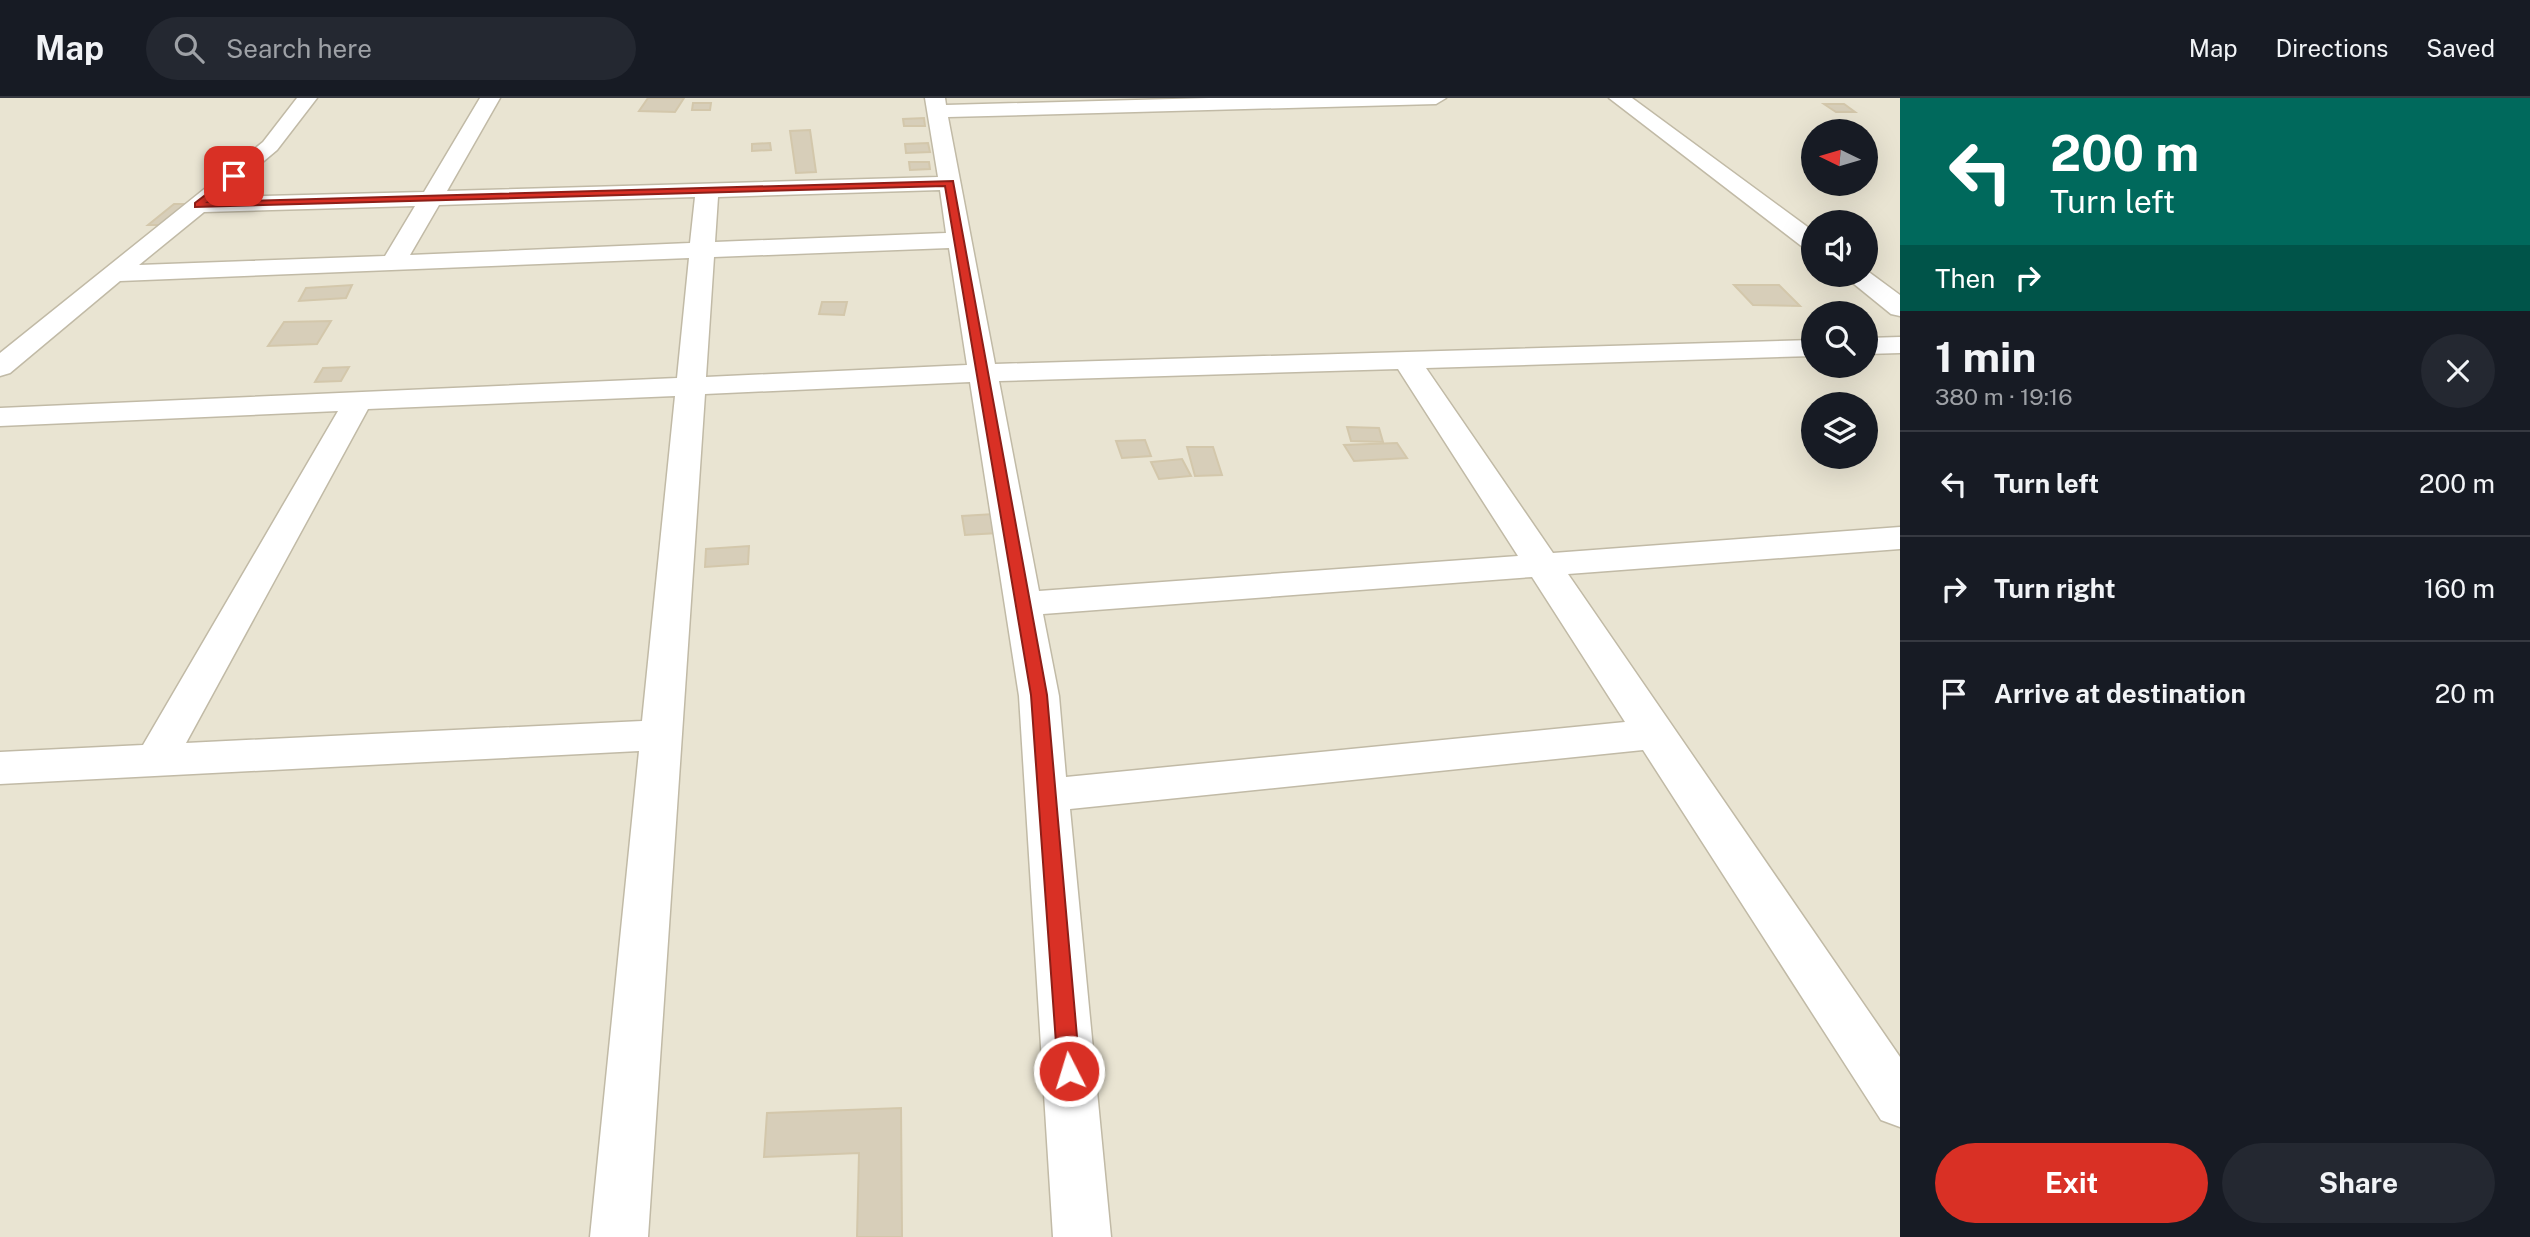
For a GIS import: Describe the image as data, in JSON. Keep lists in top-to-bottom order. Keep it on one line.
{"north":"left","page":{"header":"Map","search":"Search here","nav":["Map","Directions","Saved"],"turn":["200 m","Turn left"],"then":"Then","heading":["1 min","380 m · 19:16"],"list":[{"name":"Turn left","value":"200 m"},{"name":"Turn right","value":"160 m"},{"name":"Arrive at destination","value":"20 m"}],"buttons":["Exit","Share"]}}
